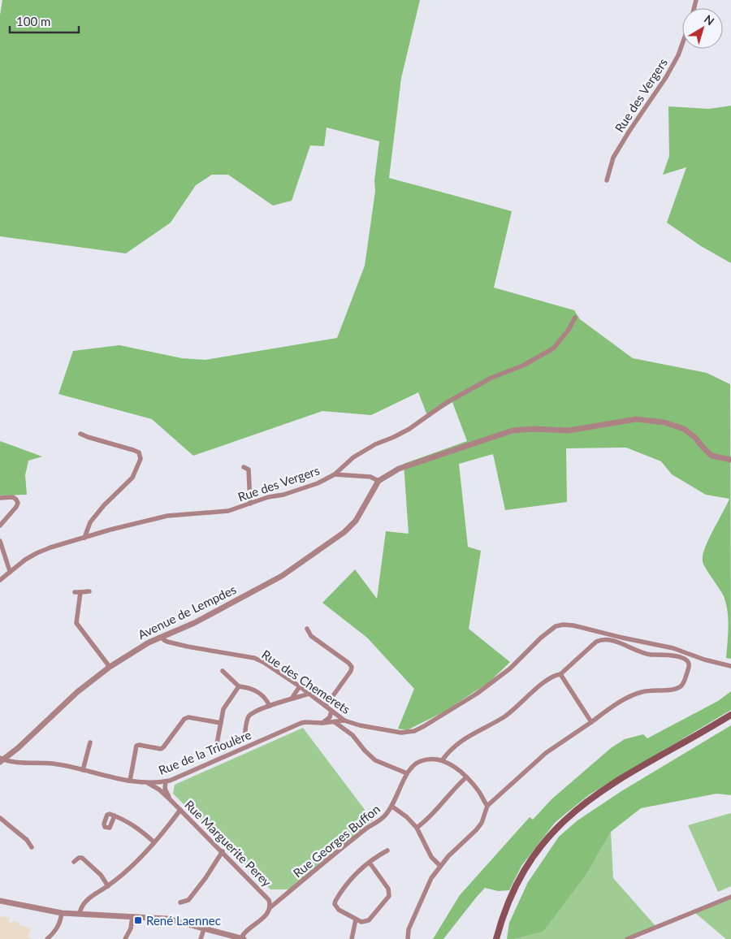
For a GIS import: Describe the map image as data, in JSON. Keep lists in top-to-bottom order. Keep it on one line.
{"streets":{"street":["Rue des Vergers","Avenue de Lempdes","Rue des Chemerets","Rue de la Trioulère","Rue Georges Buffon","Rue Marguerite Perey"]},"crossings":[["Avenue de Lempdes","Rue des Chemerets"],["Avenue de Lempdes","Rue de la Trioulère"],["Rue des Chemerets","Rue de la Trioulère"],["Rue de la Trioulère","Rue Marguerite Perey"],["Rue Georges Buffon","Rue Marguerite Perey"]],"places":{"transit":["René Laennec"]},"scale_bar":"100 m","north":"top right"}
